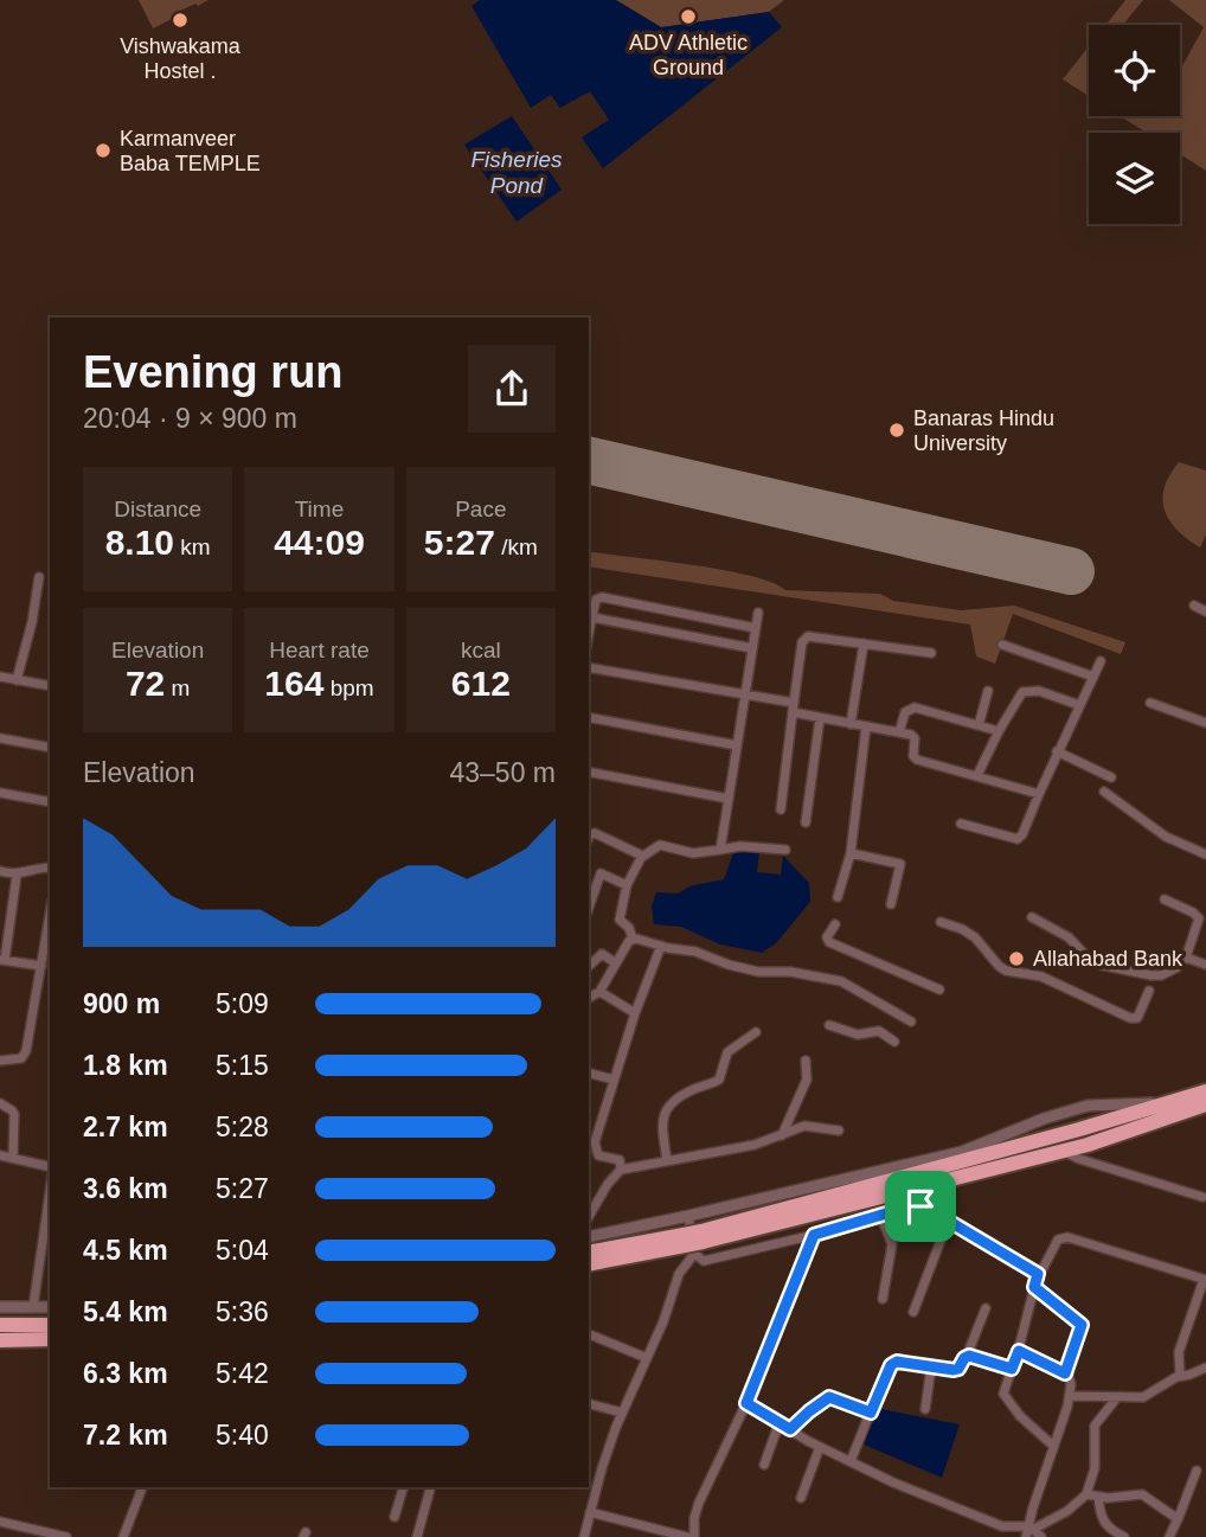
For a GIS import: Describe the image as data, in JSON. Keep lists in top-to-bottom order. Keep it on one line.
{"water":["Fisheries Pond"],"places":["ADV Athletic Ground","Vishwakama Hostel .","Karmanveer Baba TEMPLE","Banaras Hindu University","Allahabad Bank"],"page":{"heading":["Evening run","20:04 · 9 × 900 m"],"stats":[["Distance","8.10 km"],["Time","44:09"],["Pace","5:27 /km"],["Elevation","72 m"],["Heart rate","164 bpm"],["kcal","612"]],"chart":["Elevation","43–50 m"],"list":[{"name":"900 m","note":"5:09"},{"name":"1.8 km","note":"5:15"},{"name":"2.7 km","note":"5:28"},{"name":"3.6 km","note":"5:27"},{"name":"4.5 km","note":"5:04"},{"name":"5.4 km","note":"5:36"},{"name":"6.3 km","note":"5:42"},{"name":"7.2 km","note":"5:40"}]}}
